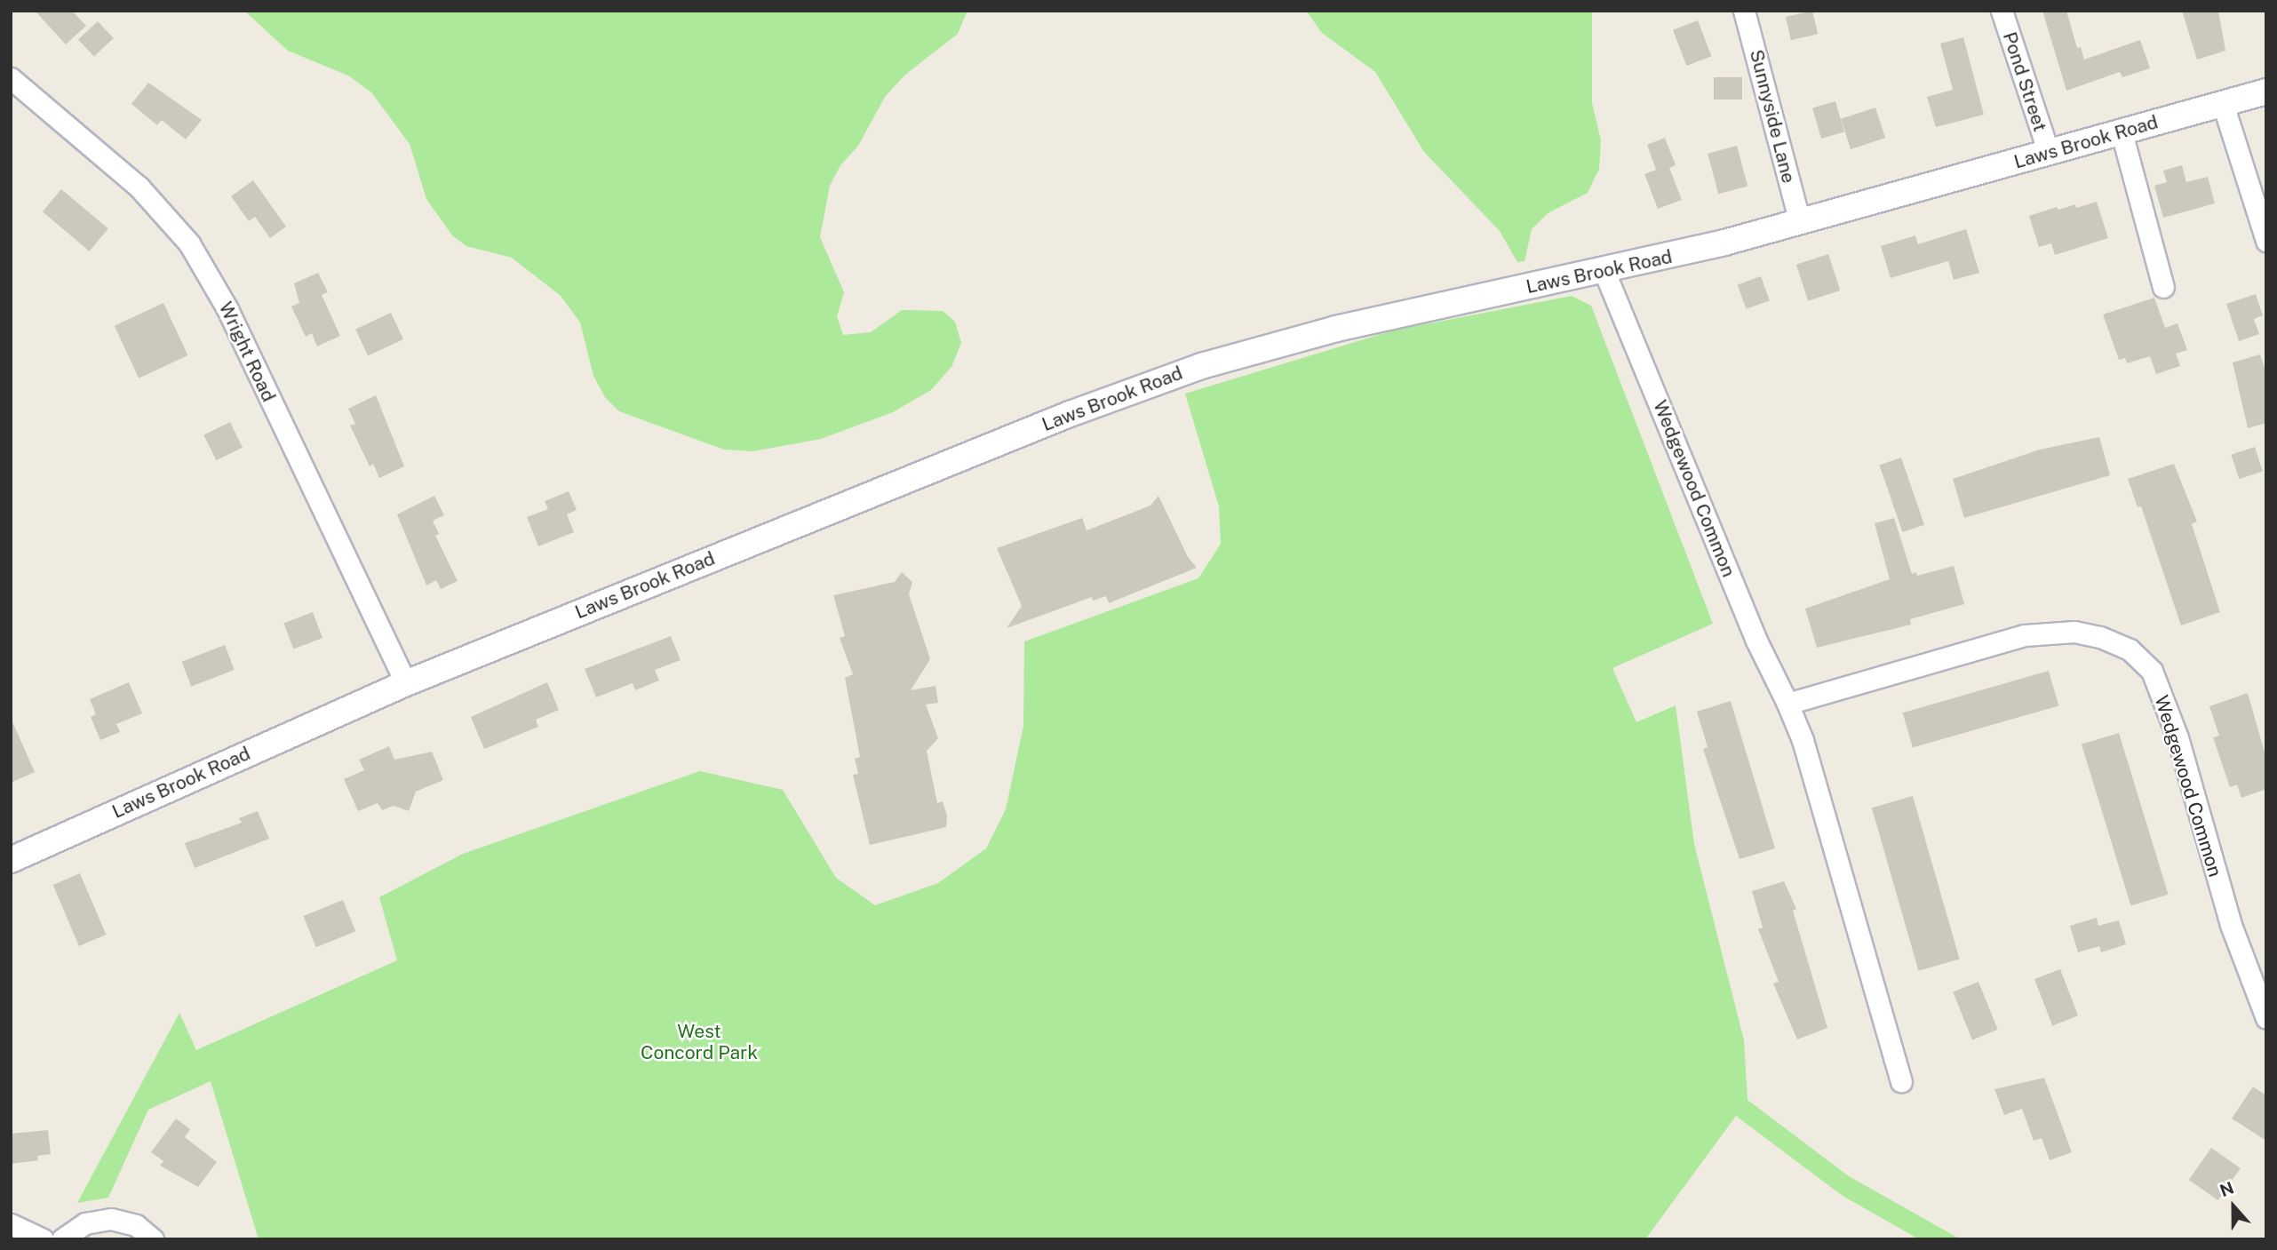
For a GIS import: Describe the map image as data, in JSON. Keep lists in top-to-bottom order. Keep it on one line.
{"streets":{"street":["Pond Street","Sunnyside Lane","Laws Brook Road","Wright Road","Wedgewood Common"]},"crossings":[["Pond Street","Laws Brook Road"],["Sunnyside Lane","Laws Brook Road"],["Laws Brook Road","Wright Road"],["Laws Brook Road","Wedgewood Common"]],"parks":["West Concord Park"],"north":"top"}
